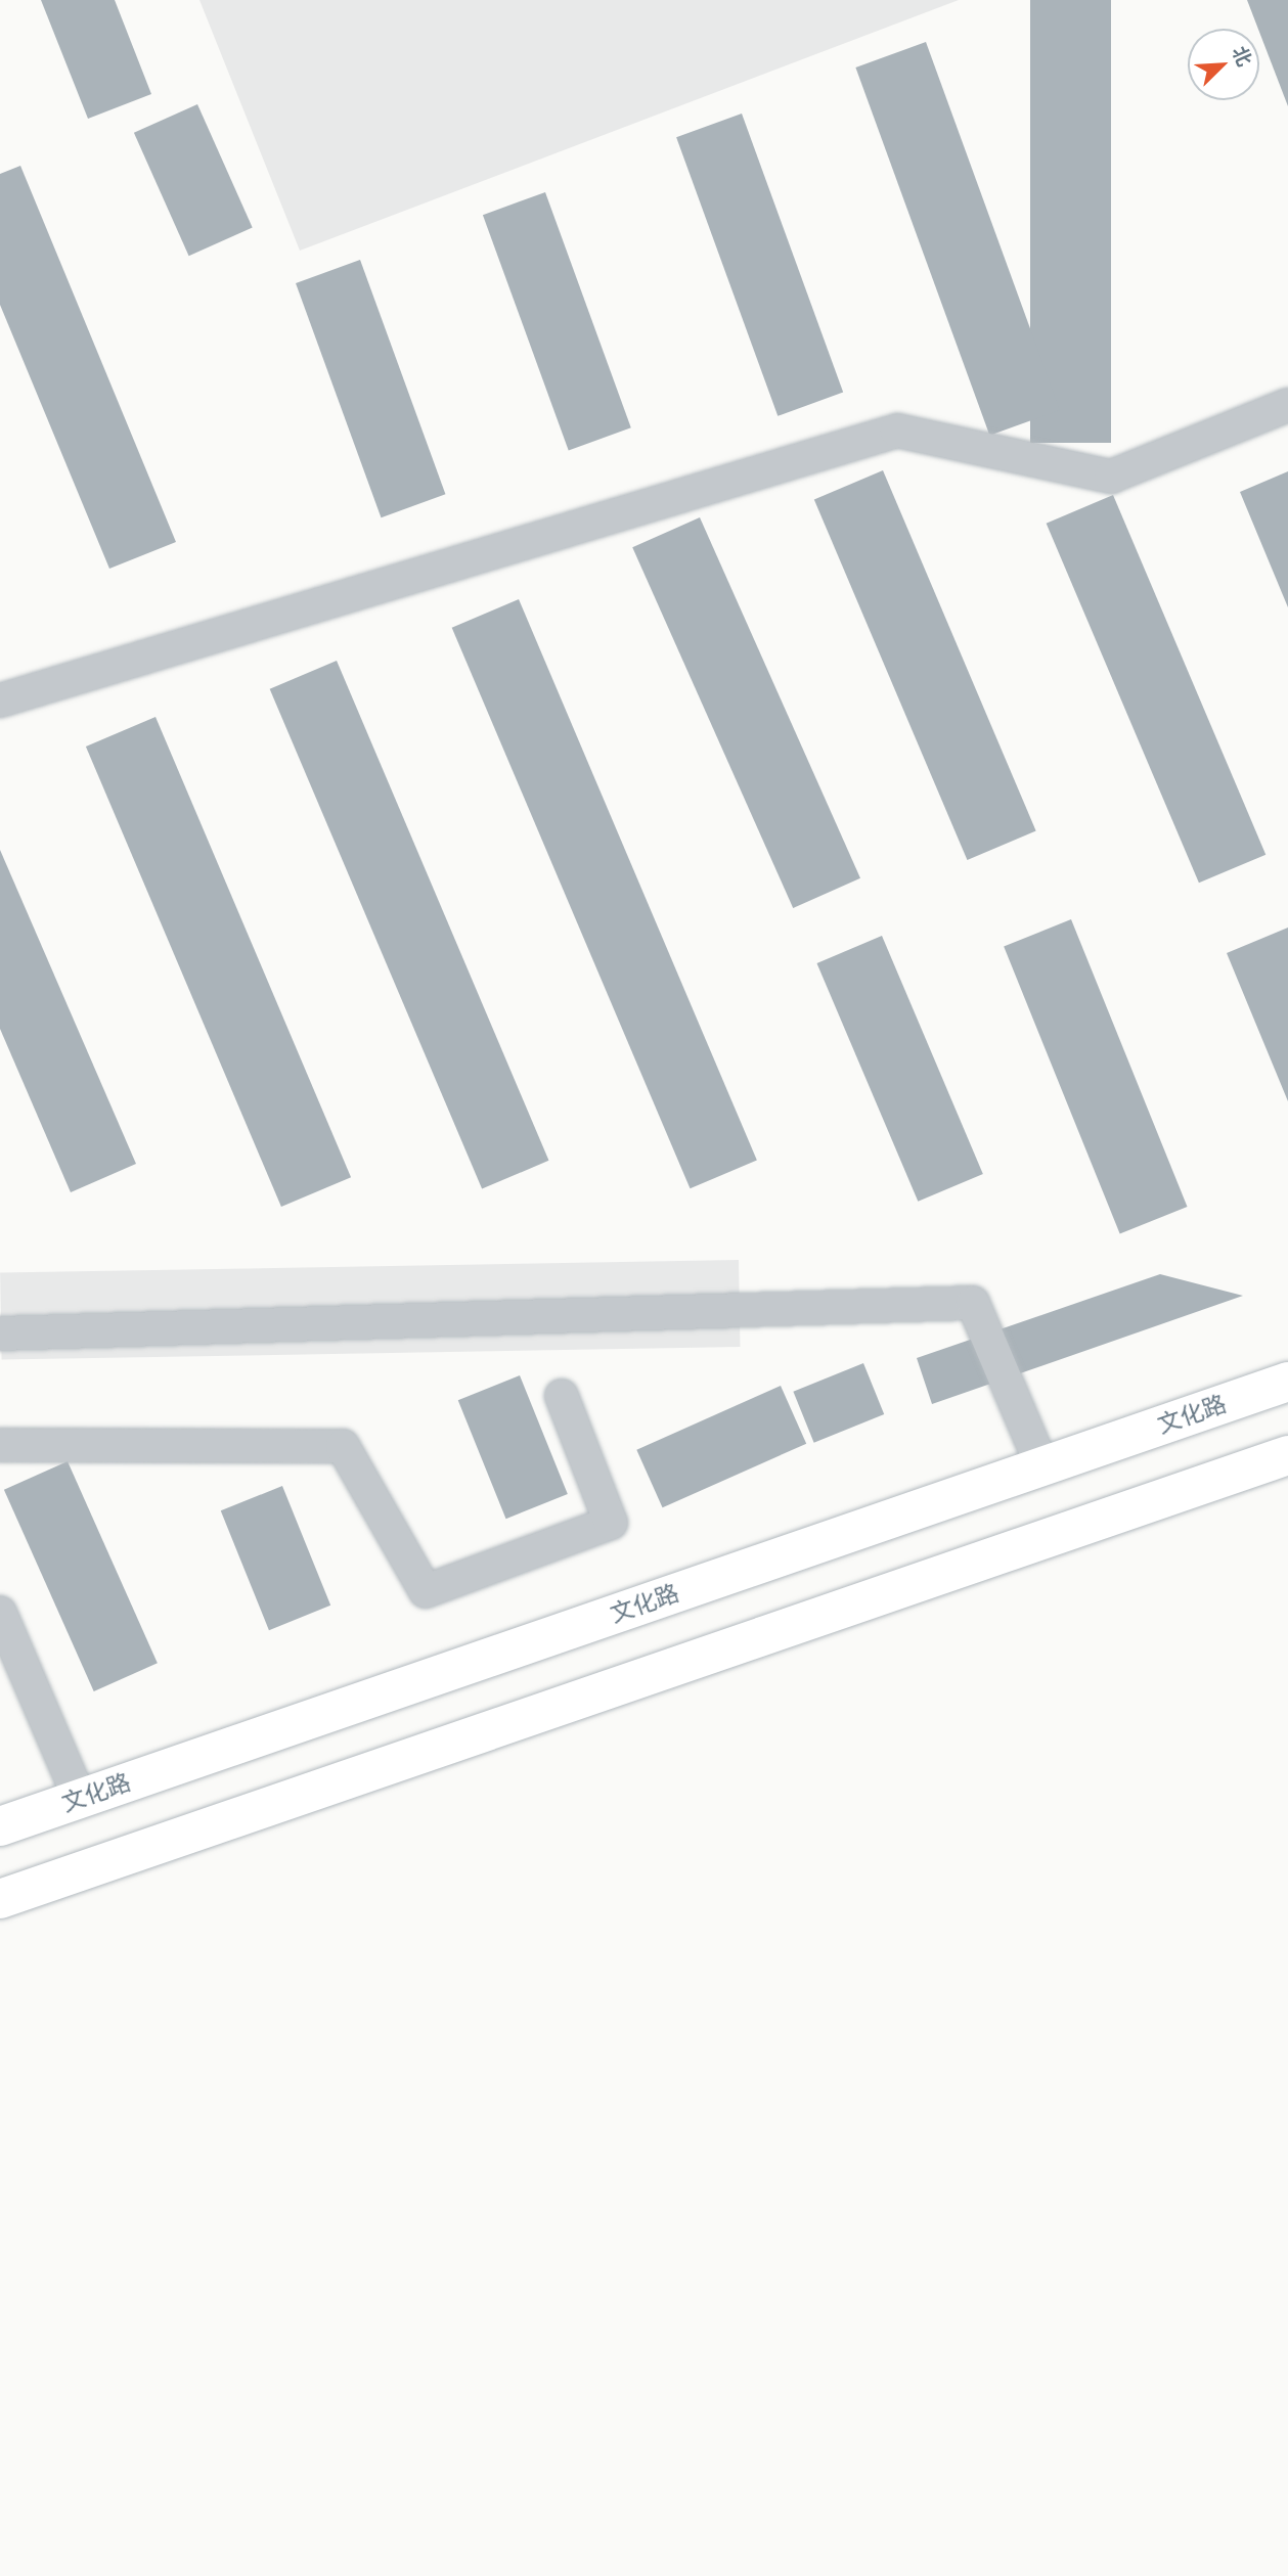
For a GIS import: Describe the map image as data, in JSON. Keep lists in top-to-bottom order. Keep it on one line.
{"streets":{"street":["文化路"]},"north":"top right"}
